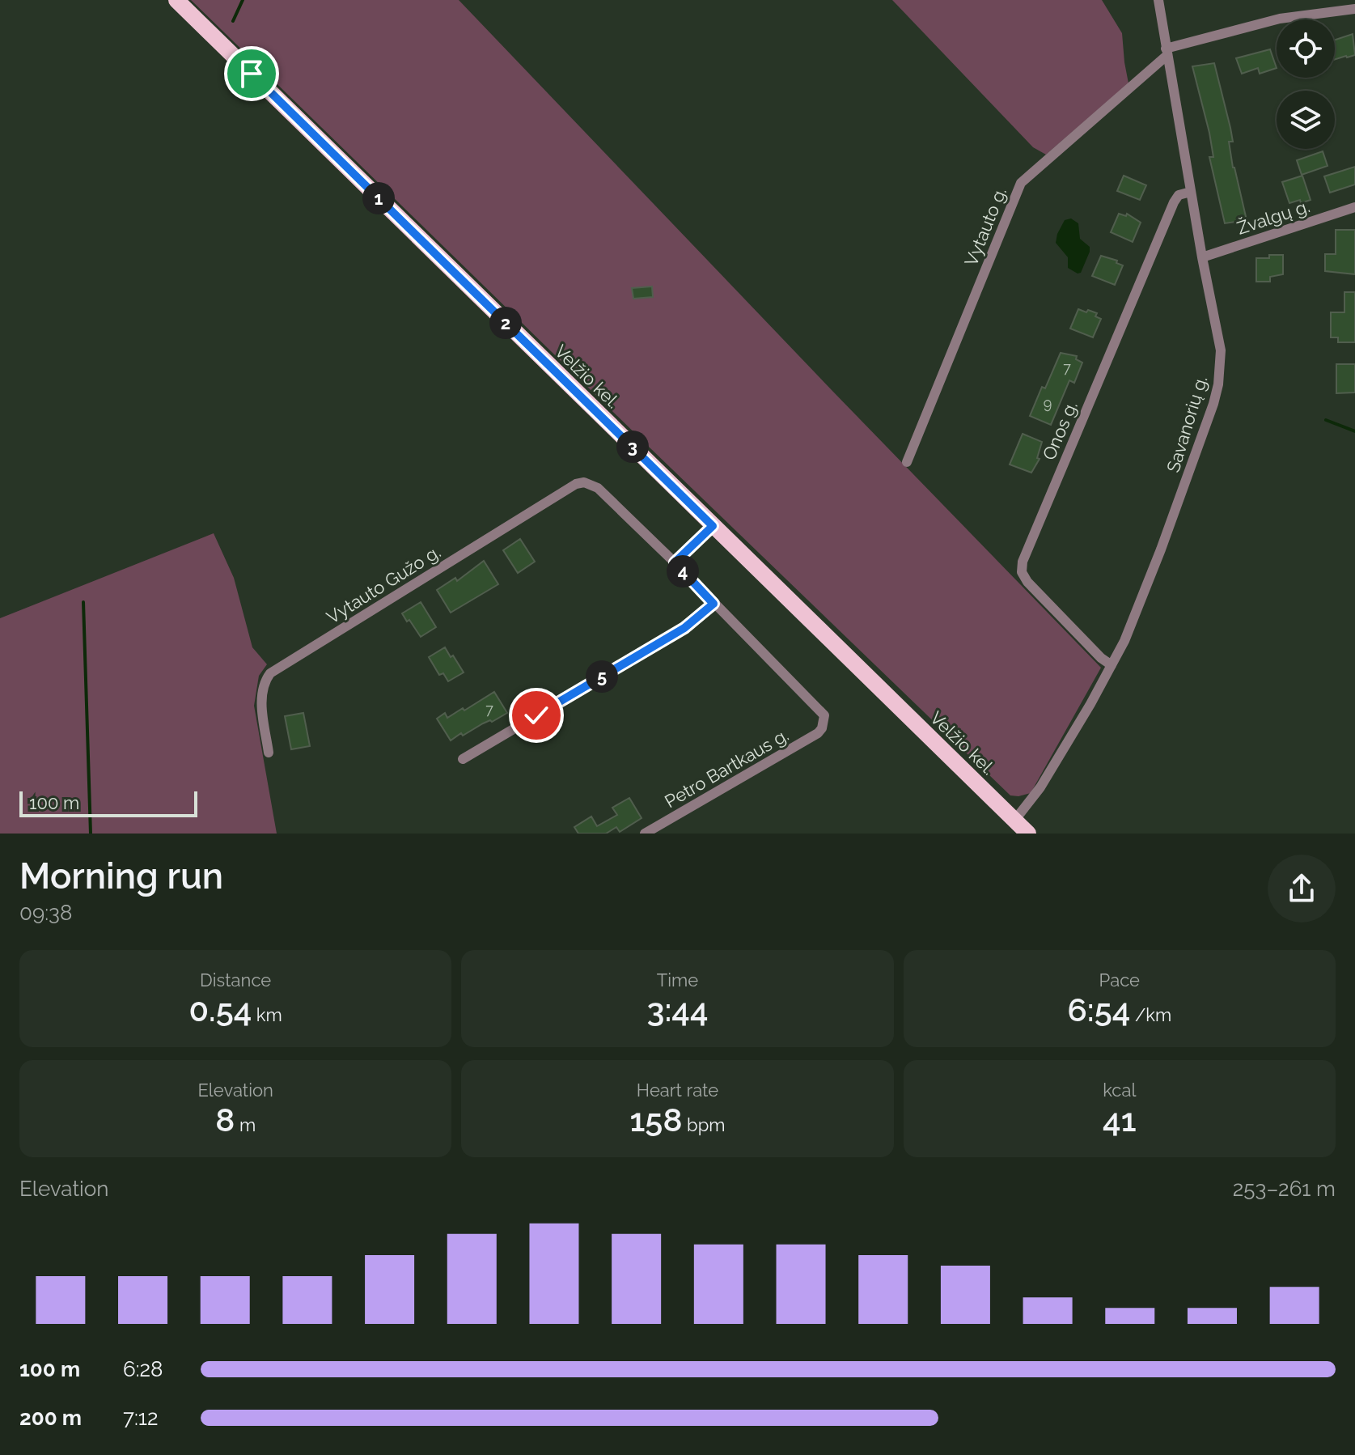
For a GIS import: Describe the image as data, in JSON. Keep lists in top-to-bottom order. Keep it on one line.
{"streets":{"main road":["Velžio kel."],"street":["Žvalgų g.","Vytauto g.","Savanorių g.","Onos g.","Vytauto Gužo g.","Petro Bartkaus g."]},"crossings":[["Žvalgų g.","Savanorių g."],["Vytauto g.","Savanorių g."],["Velžio kel.","Savanorių g."],["Savanorių g.","Onos g."]],"house_numbers":["7","9","7"],"scale_bar":"100 m","page":{"pins":["1","2","3","4","5"],"scale":"100 m","heading":["Morning run","09:38"],"stats":[["Distance","0.54 km"],["Time","3:44"],["Pace","6:54 /km"],["Elevation","8 m"],["Heart rate","158 bpm"],["kcal","41"]],"chart":["Elevation","253–261 m"],"list":[{"name":"100 m","note":"6:28"},{"name":"200 m","note":"7:12"}]}}
